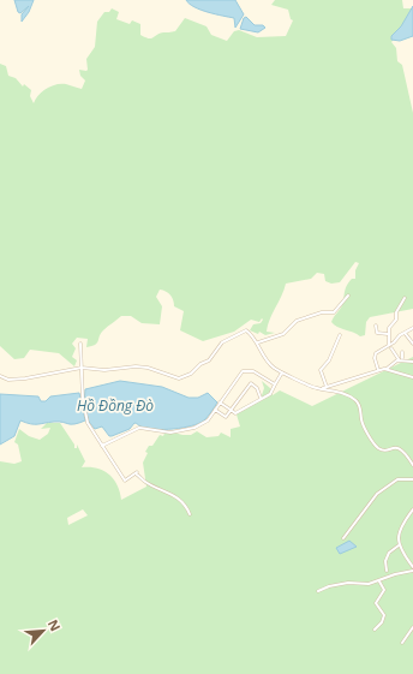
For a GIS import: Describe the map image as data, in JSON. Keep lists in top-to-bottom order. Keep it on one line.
{"water":["Hồ Đồng Đò"],"north":"top right"}
